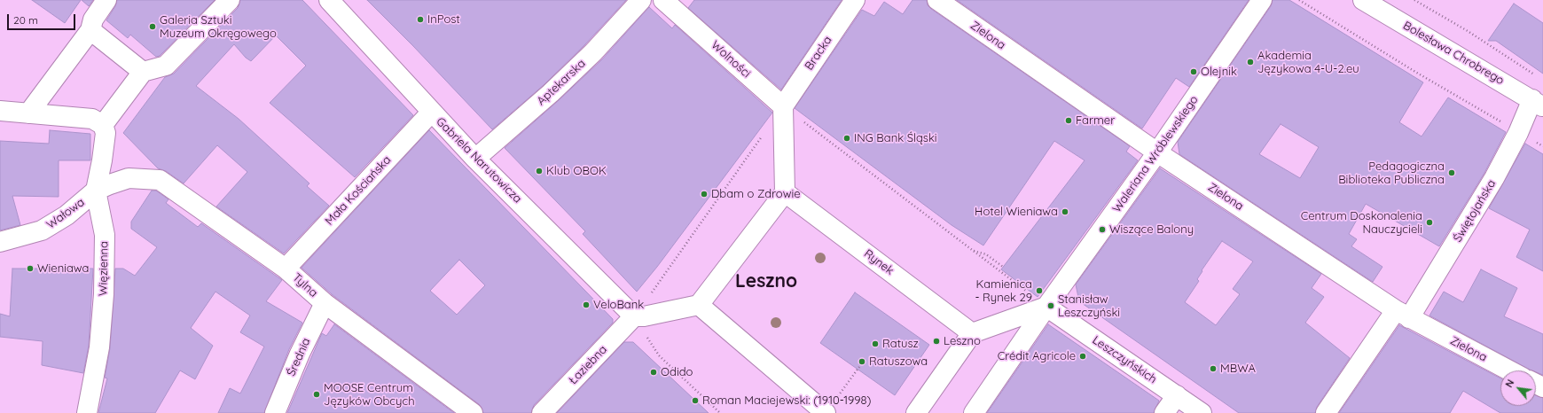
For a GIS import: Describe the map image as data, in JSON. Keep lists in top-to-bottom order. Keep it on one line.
{"streets":{"street":["Zielona","Bracka","Bolesława Chrobrego","Wolności","Aptekarska","Waleriana Wróblewskiego","Gabriela Narutowicza","Mała Kościańska","Świętojańska","Wałowa","Rynek","Więzienna","Tylna","Średnia","Leszczyńskich","Łaziebna"]},"crossings":[["Zielona","Waleriana Wróblewskiego"],["Zielona","Świętojańska"],["Bracka","Wolności"],["Bolesława Chrobrego","Świętojańska"],["Aptekarska","Gabriela Narutowicza"],["Waleriana Wróblewskiego","Leszczyńskich"],["Gabriela Narutowicza","Mała Kościańska"],["Gabriela Narutowicza","Łaziebna"],["Mała Kościańska","Tylna"],["Wałowa","Więzienna"],["Wałowa","Tylna"],["Tylna","Średnia"]],"districts":["Leszno"],"places":["InPost","Galeria Sztuki Muzeum Okręgowego","Akademia Językowa 4-U-2.eu","Olejnik","Farmer","ING Bank Śląski","Klub OBOK","Pedagogiczna Biblioteka Publiczna","Dbam o Zdrowie","Hotel Wieniawa","Centrum Doskonalenia Nauczycieli","Wiszące Balony","Wieniawa","Kamienica - Rynek 29","VeloBank","Stanisław Leszczyński","Leszno","Ratusz","Crédit Agricole","Ratuszowa","MBWA","Odido","MOOSE Centrum Języków Obcych","Roman Maciejewski: (1910-1998)"],"scale_bar":"20 m","north":"top left"}
